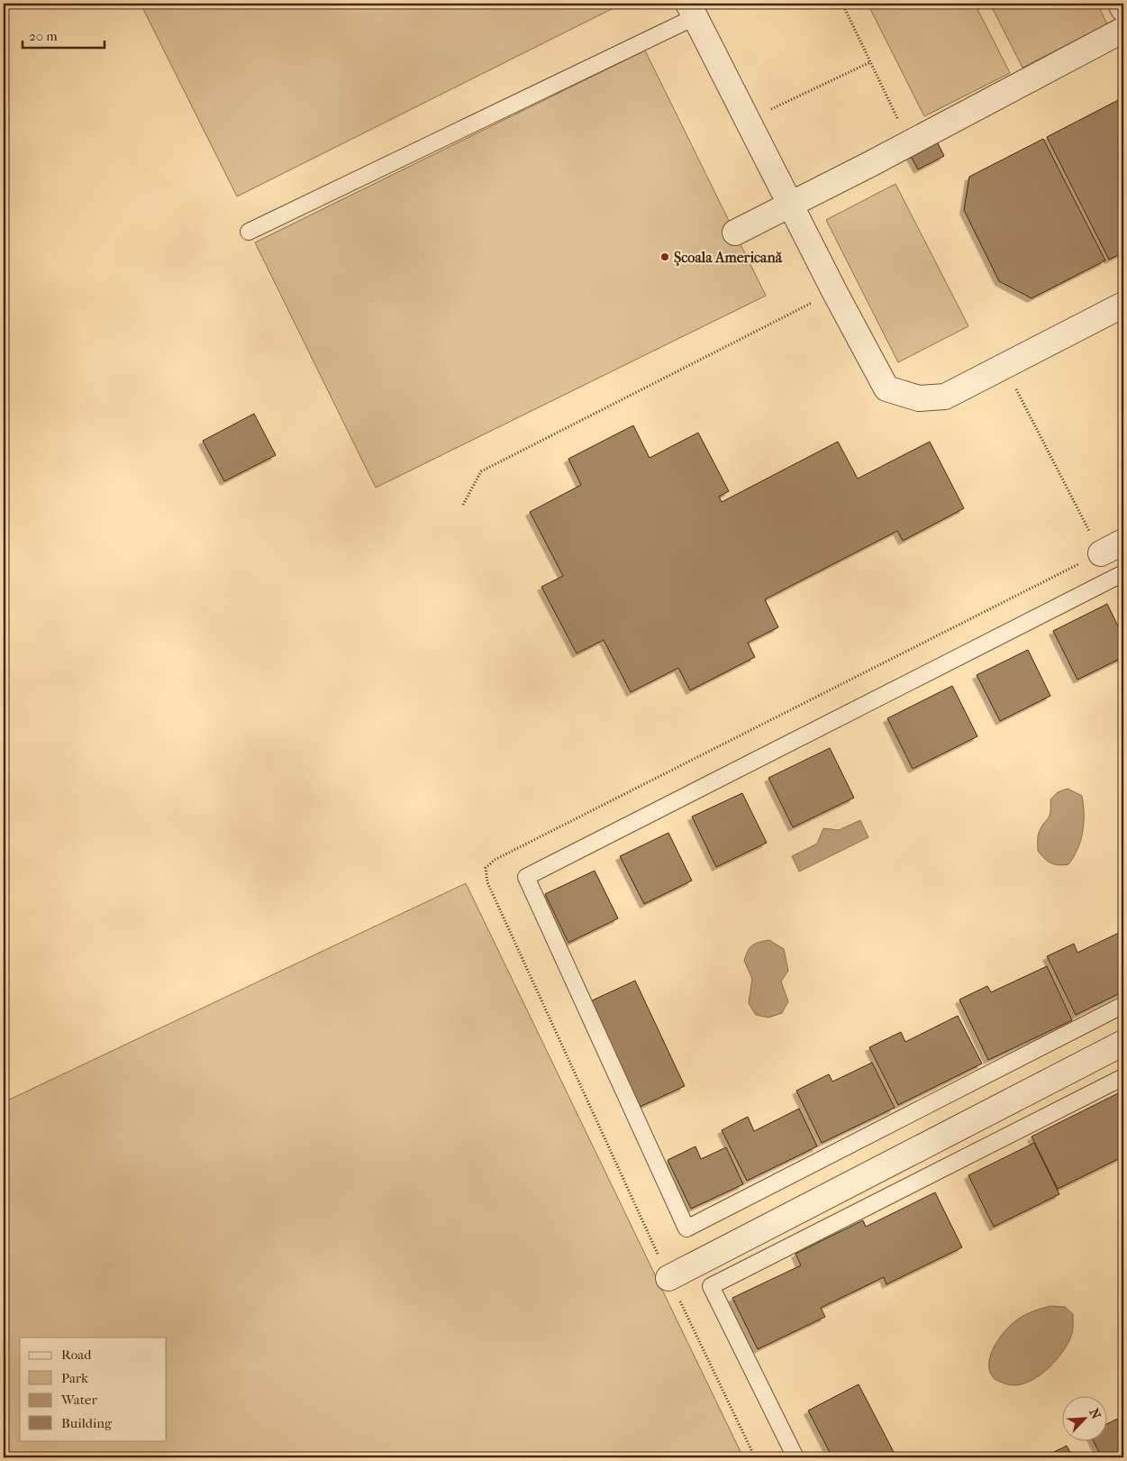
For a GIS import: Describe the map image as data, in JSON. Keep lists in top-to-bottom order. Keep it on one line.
{"places":["Școala Americană"],"legend":["Road","Park","Water","Building"],"scale_bar":"20 m","north":"top right"}
